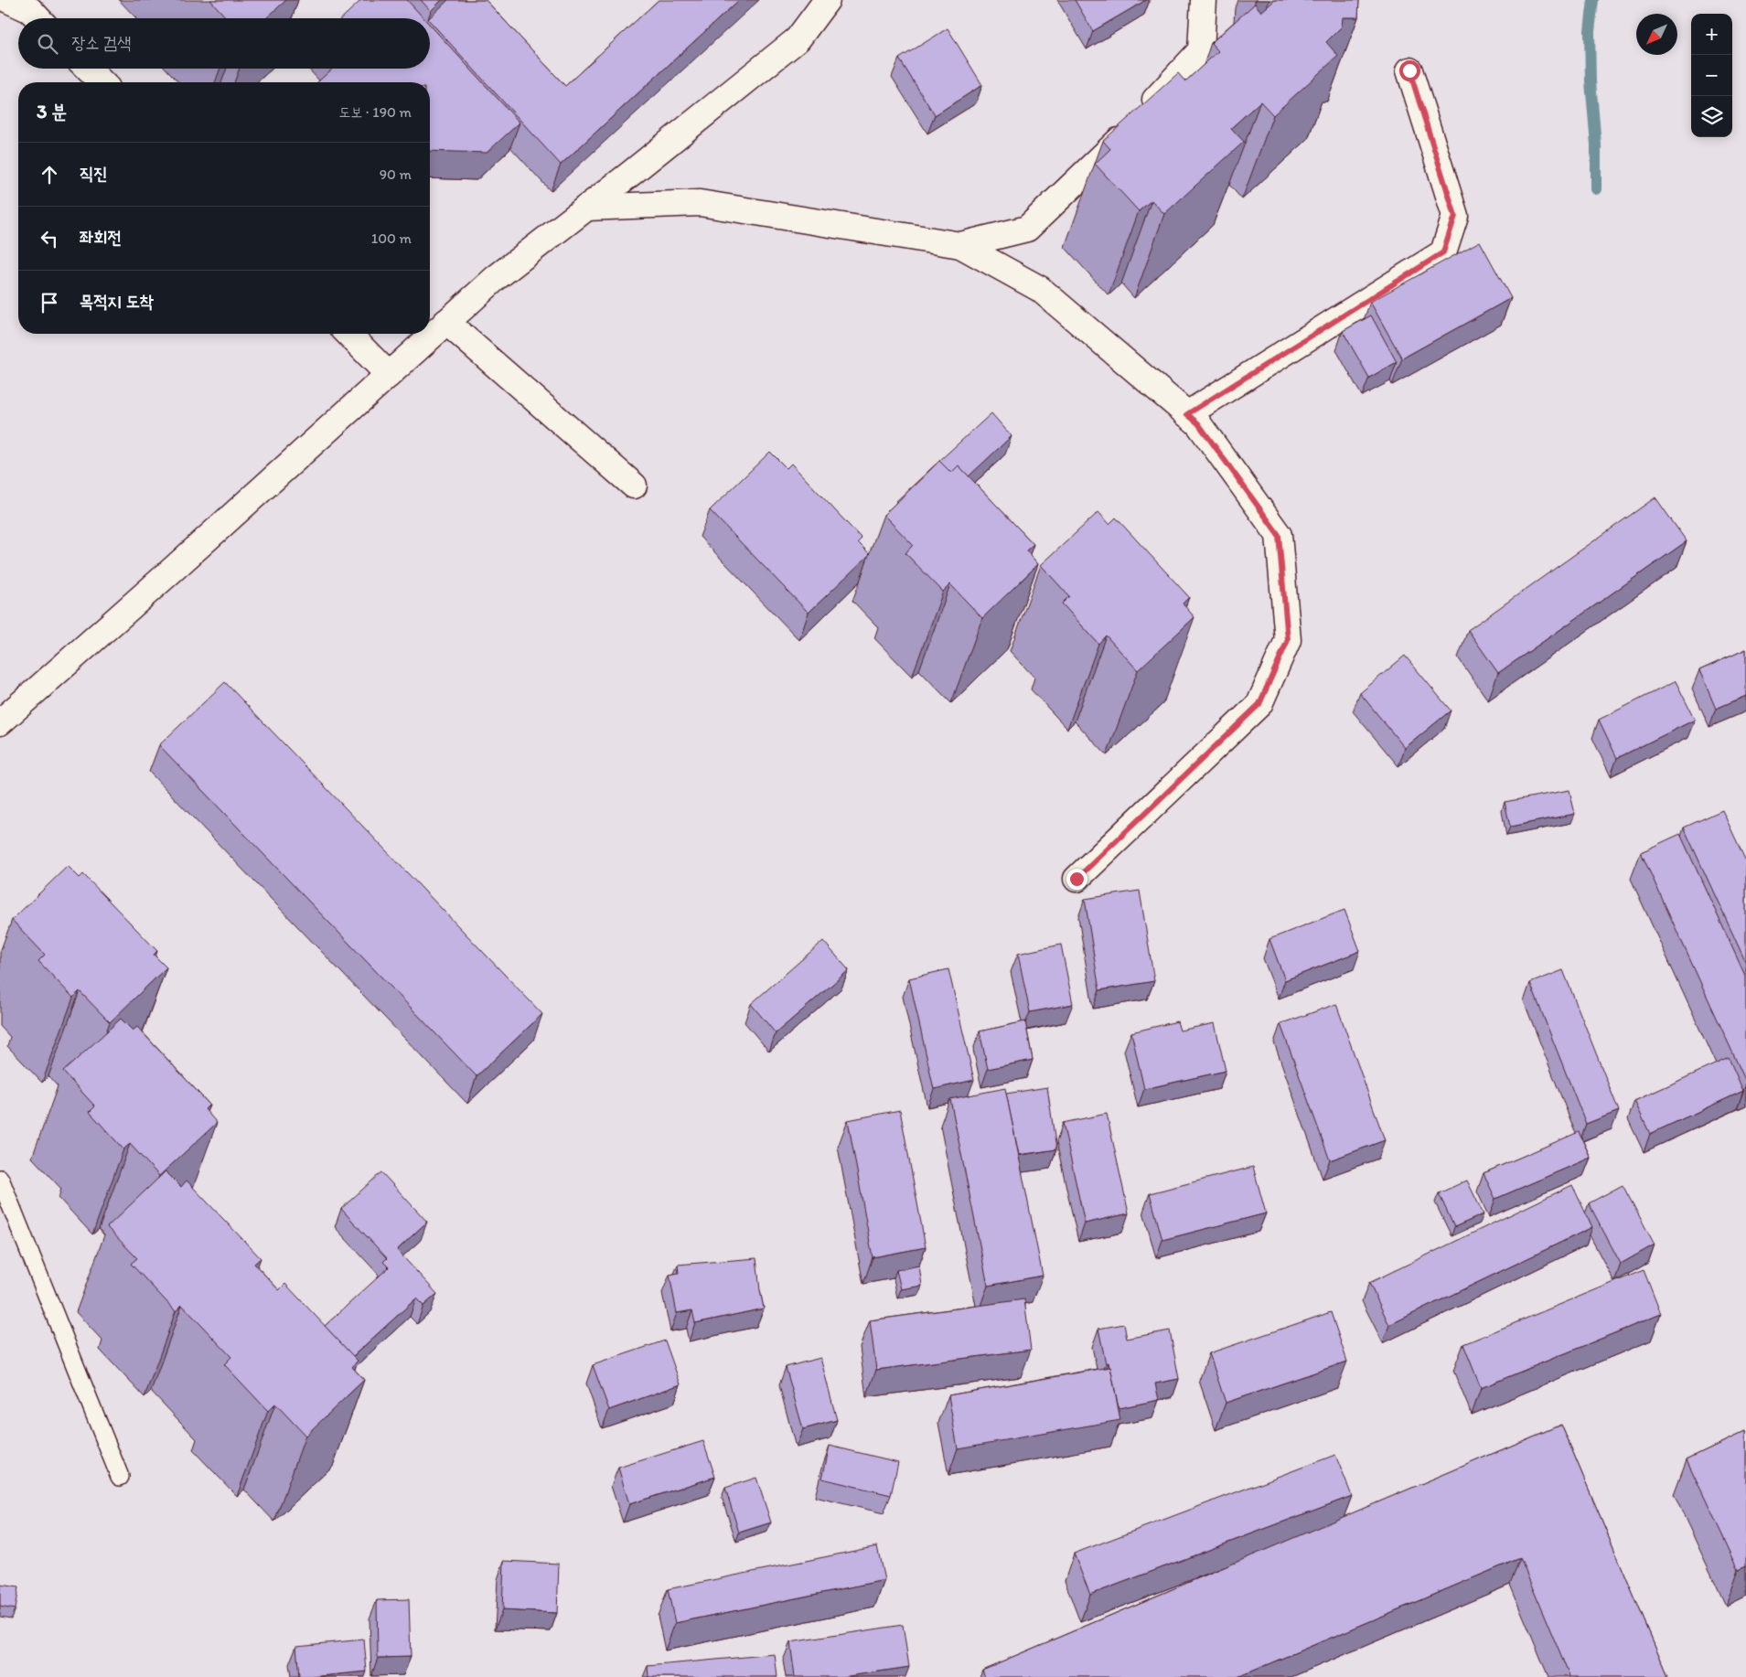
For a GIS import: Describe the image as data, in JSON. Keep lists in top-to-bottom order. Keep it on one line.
{"north":"bottom left","page":{"map_buttons":["+","−"],"search":"장소 검색","heading":["3 분","도보 · 190 m"],"list":[["직진","90 m"],["좌회전","100 m"],"목적지 도착"]}}
